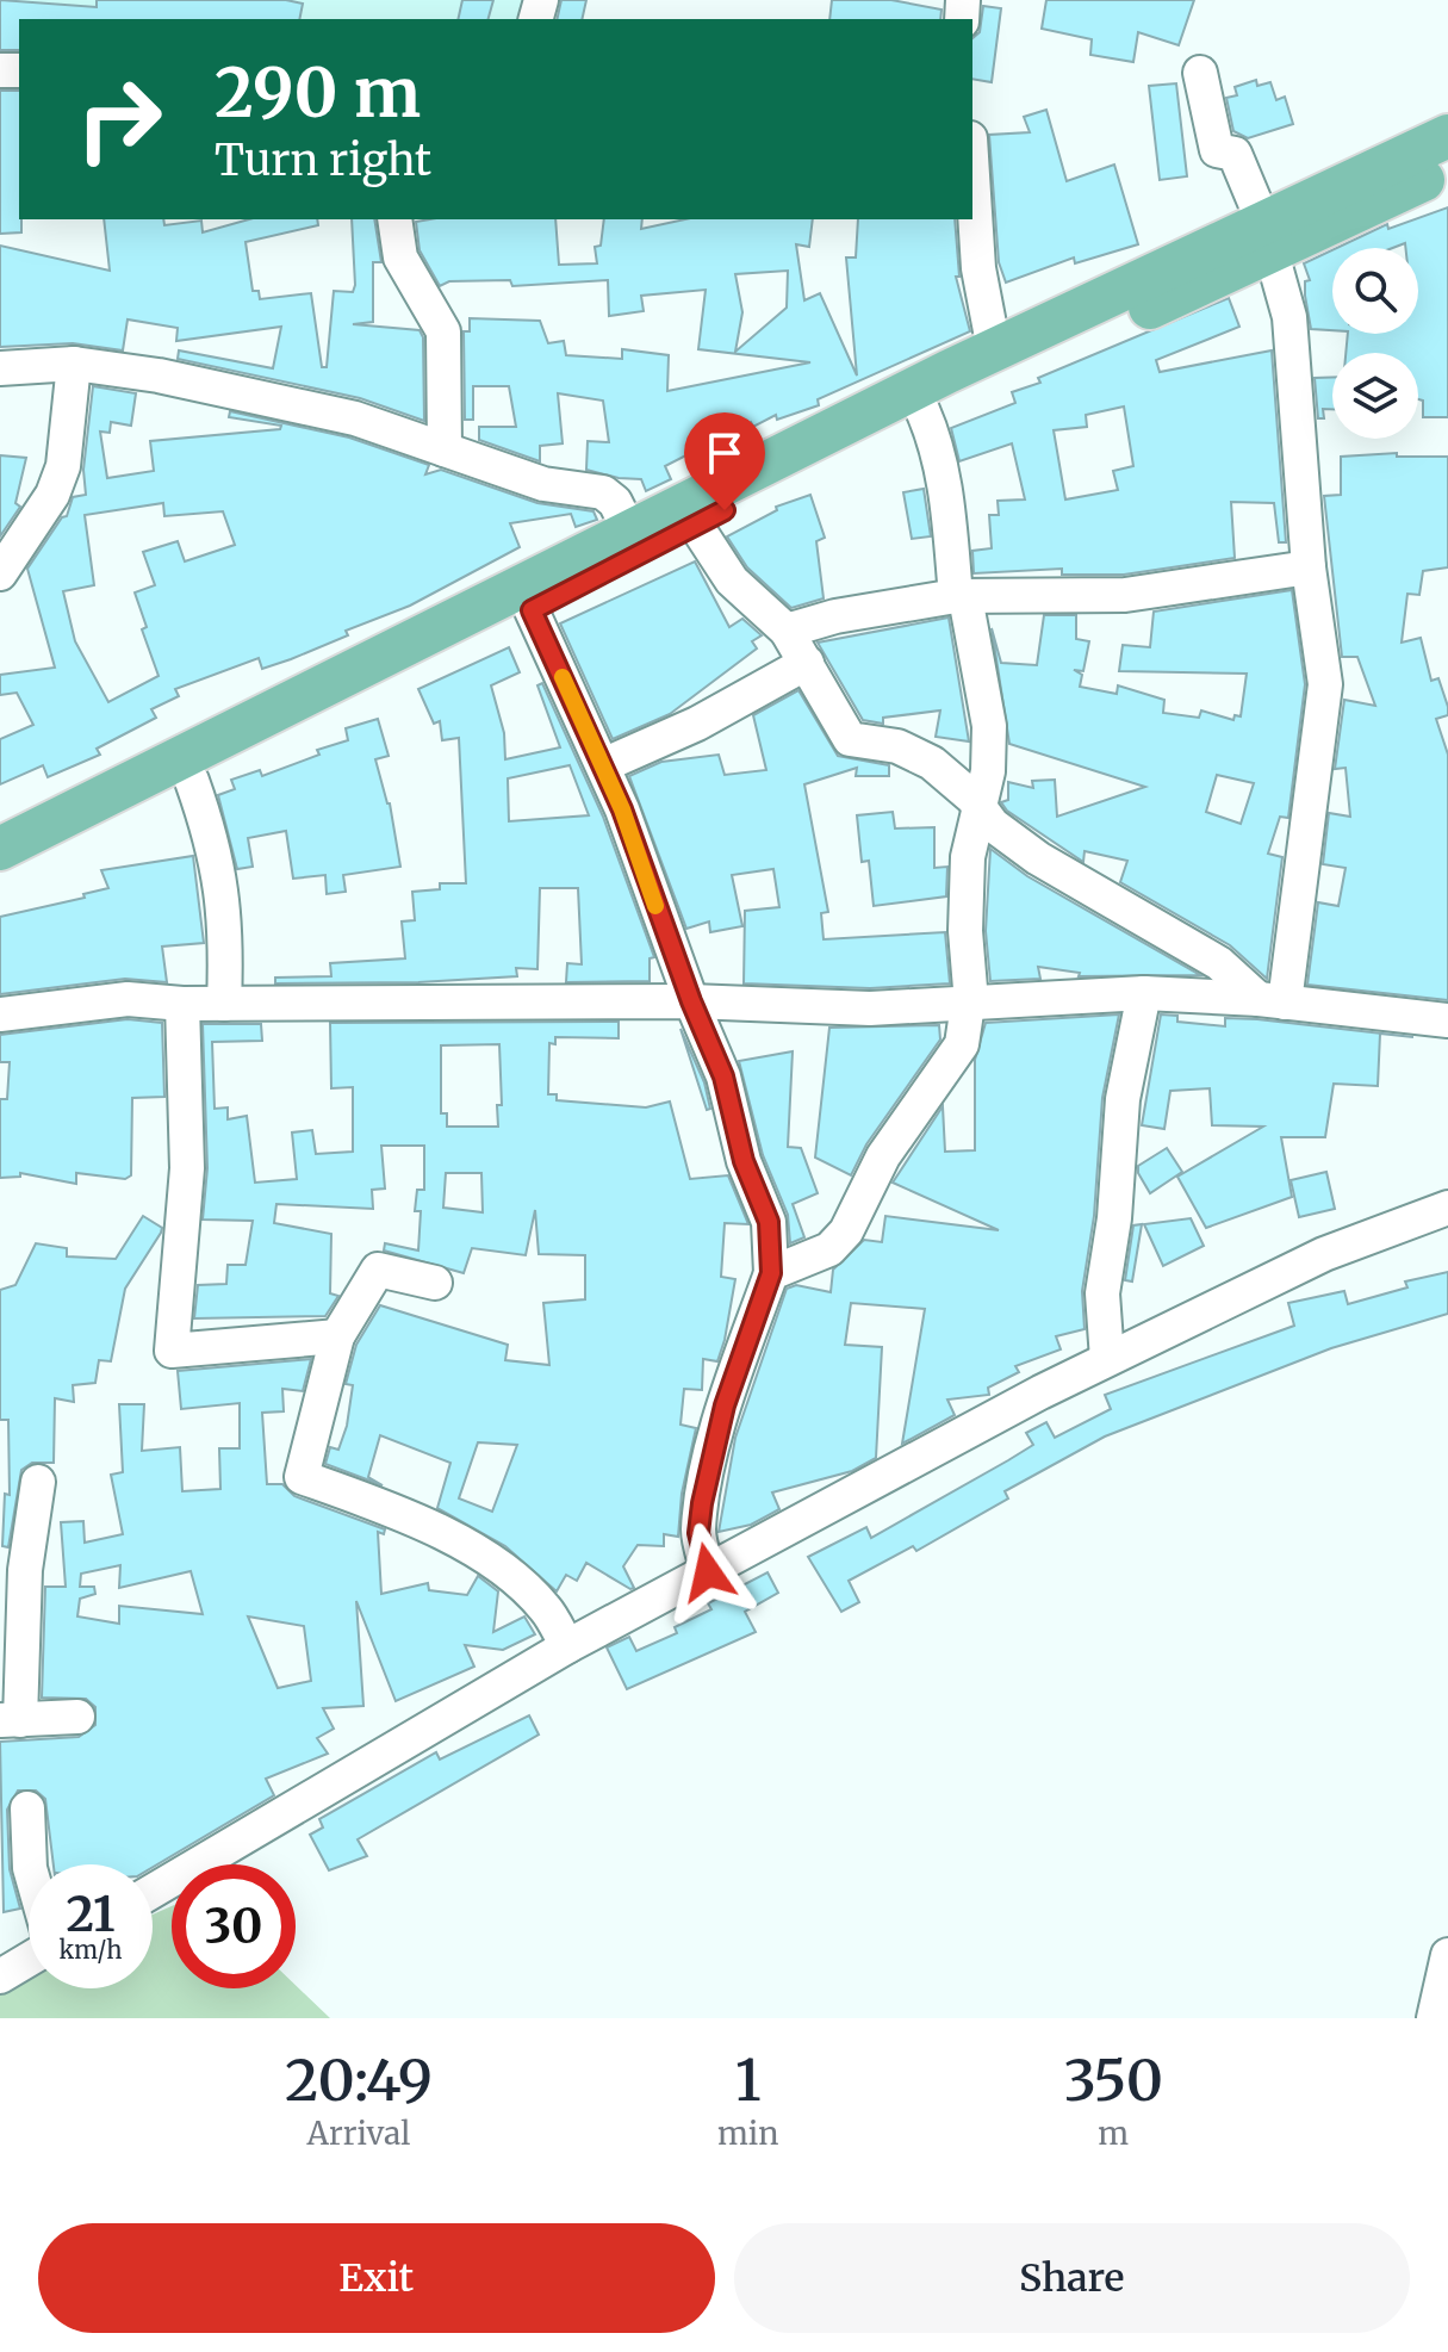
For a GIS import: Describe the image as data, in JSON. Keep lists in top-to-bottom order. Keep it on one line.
{"page":{"turn":["290 m","Turn right"],"speed":"21 km/h","limit":"30","eta":["20:49","Arrival","1","min","350","m"],"buttons":["Exit","Share"]}}
